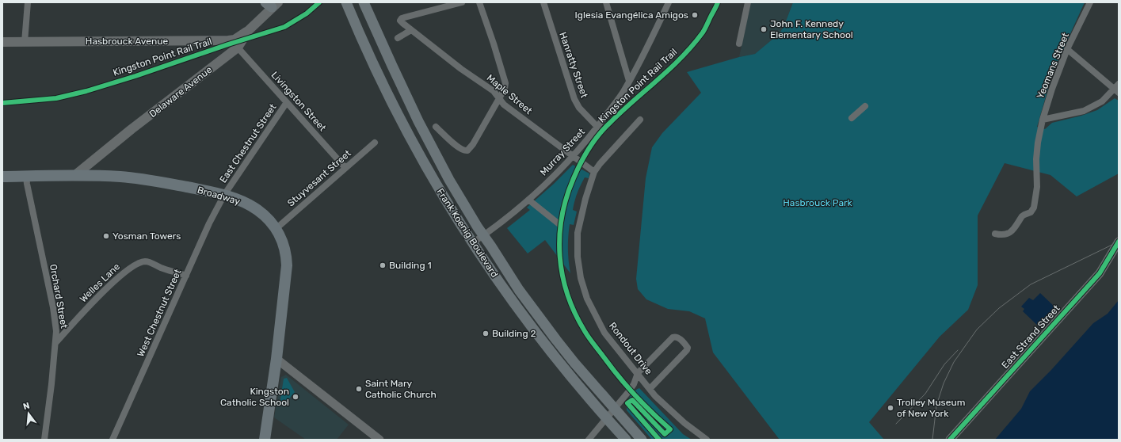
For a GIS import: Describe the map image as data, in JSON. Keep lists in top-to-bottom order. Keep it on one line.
{"streets":{"highway":["Broadway"],"main road":["Hasbrouck Avenue","Delaware Avenue","Frank Koenig Boulevard"],"street":["Hanratty Street","Yeomans Street","Maple Street","Livingston Street","East Chestnut Street","Murray Street","Stuyvesant Street","Welles Lane","Orchard Street","West Chestnut Street","East Strand Street","Rondout Drive"],"cycle path":["Kingston Point Rail Trail"]},"crossings":[["Hasbrouck Avenue","Delaware Avenue"],["Hanratty Street","Murray Street"],["Delaware Avenue","Livingston Street"],["Delaware Avenue","Broadway"],["Maple Street","Murray Street"],["Livingston Street","East Chestnut Street"],["Livingston Street","Stuyvesant Street"],["East Chestnut Street","Broadway"],["East Chestnut Street","West Chestnut Street"],["Murray Street","Frank Koenig Boulevard"],["Stuyvesant Street","Broadway"],["Broadway","Orchard Street"],["Broadway","West Chestnut Street"],["Welles Lane","Orchard Street"],["Welles Lane","West Chestnut Street"]],"parks":["Hasbrouck Park"],"places":["Iglesia Evangélica Amigos","John F. Kennedy Elementary School","Yosman Towers","Building 1","Building 2","Saint Mary Catholic Church","Kingston Catholic School","Trolley Museum of New York"],"north":"top"}
